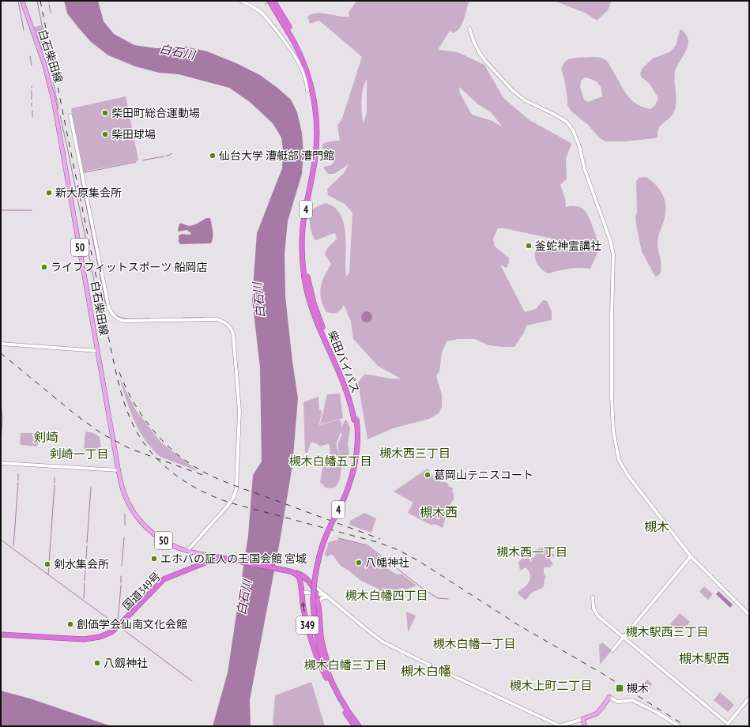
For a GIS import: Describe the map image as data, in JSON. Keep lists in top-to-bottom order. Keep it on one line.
{"streets":{"highway":["4","柴田バイパス","国道349号","349"],"main road":["白石柴田線","50"]},"crossings":[["白石柴田線","349"],["柴田バイパス","349"],["国道349号","349"]],"districts":["剣崎","槻木西三丁目","剣崎一丁目","槻木白幡五丁目","槻木西","槻木","槻木西一丁目","槻木白幡四丁目","槻木駅西三丁目","槻木白幡一丁目","槻木駅西","槻木白幡三丁目","槻木白幡","槻木上町二丁目"],"water":["白石川"],"places":{"other":["柴田町総合運動場","柴田球場","仙台大学 漕艇部 漕門館","新大原集会所","釜蛇神霊講社","ライフフィットスポーツ 船岡店","葛岡山テニスコート","エホバの証人の王国会館 宮城","八幡神社","剣水集会所","創価学会仙南文化会館","八劔神社"],"transit":["槻木"]}}
